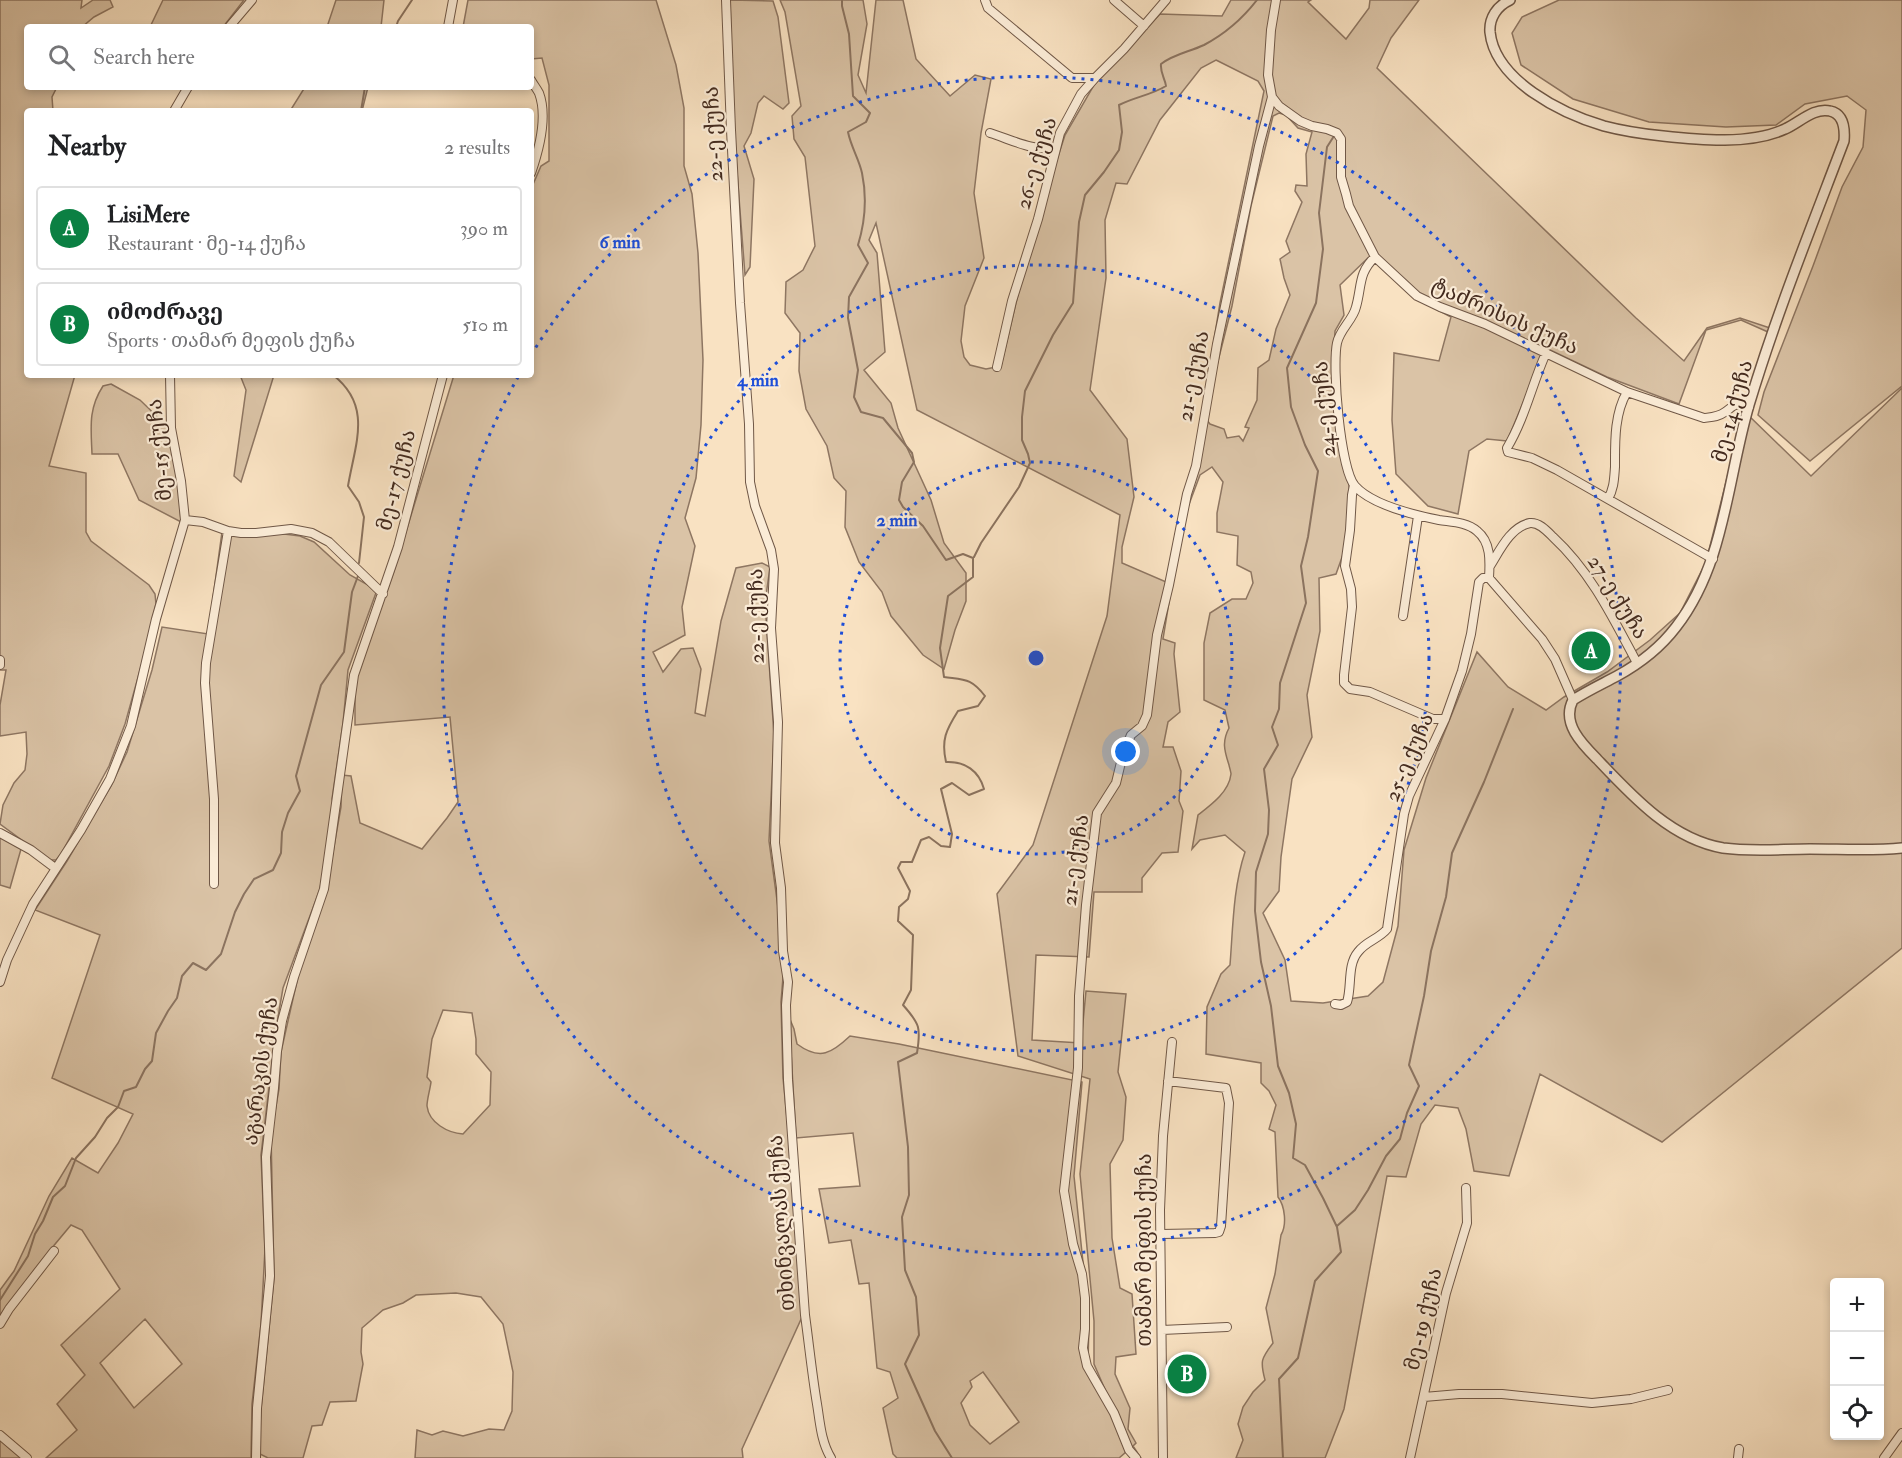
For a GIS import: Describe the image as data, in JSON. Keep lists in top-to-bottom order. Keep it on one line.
{"streets":{"street":["22-ე ქუჩა","26-ე ქუჩა","ტაძრისის ქუჩა","21-ე ქუჩა","24-ე ქუჩა","მე-14 ქუჩა","მე-15 ქუჩა","მე-17 ქუჩა","27-ე ქუჩა","25-ე ქუჩა","აგარაკის ქუჩა","თხინვალას ქუჩა","თამარ მეფის ქუჩა","მე-19 ქუჩა"]},"crossings":[["22-ე ქუჩა","თხინვალას ქუჩა"],["ტაძრისის ქუჩა","21-ე ქუჩა"],["ტაძრისის ქუჩა","24-ე ქუჩა"],["ტაძრისის ქუჩა","მე-14 ქუჩა"],["მე-14 ქუჩა","27-ე ქუჩა"],["მე-17 ქუჩა","აგარაკის ქუჩა"]],"page":{"search":"Search here","heading":["Nearby","2 results"],"list":[{"mark":"A","name":"LisiMere","note":"Restaurant · მე-14 ქუჩა","value":"390 m"},{"mark":"B","name":"იმოძრავე","note":"Sports · თამარ მეფის ქუჩა","value":"510 m"}],"pins":["A","B"],"map_buttons":["+","−"]},"rings":["6 min","4 min","2 min"]}
